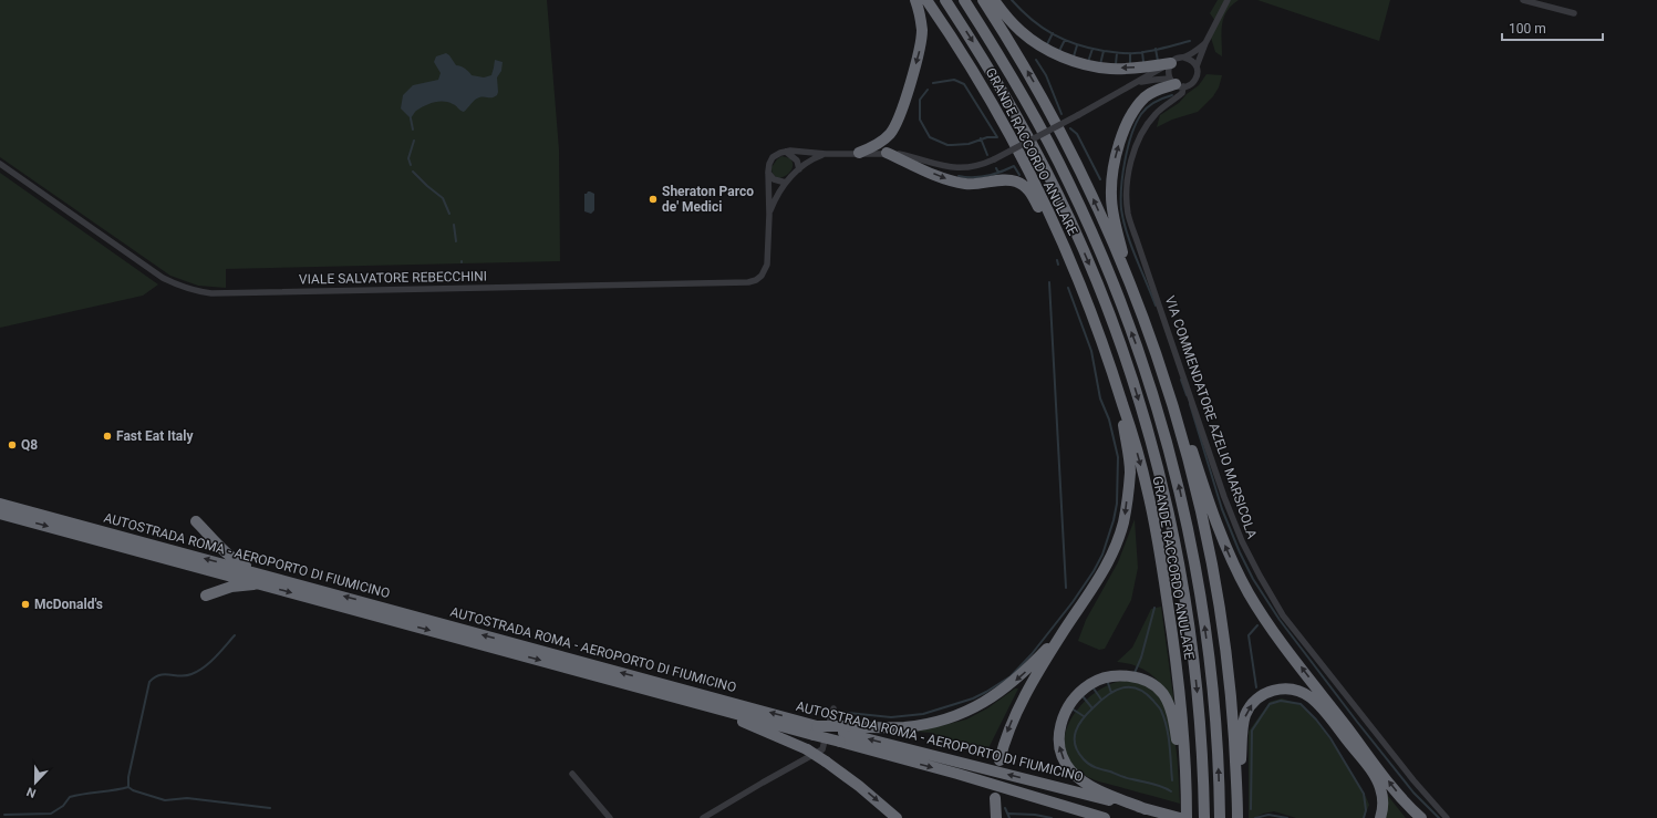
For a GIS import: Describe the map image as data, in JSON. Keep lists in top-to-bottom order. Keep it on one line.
{"streets":{"highway":["GRANDE RACCORDO ANULARE","AUTOSTRADA ROMA - AEROPORTO DI FIUMICINO"],"street":["VIALE SALVATORE REBECCHINI","VIA COMMENDATORE AZELIO MARSICOLA"]},"crossings":[["VIALE SALVATORE REBECCHINI","VIA COMMENDATORE AZELIO MARSICOLA"]],"places":["Sheraton Parco de' Medici","Fast Eat Italy","Q8","McDonald's"],"scale_bar":"100 m","north":"bottom"}
